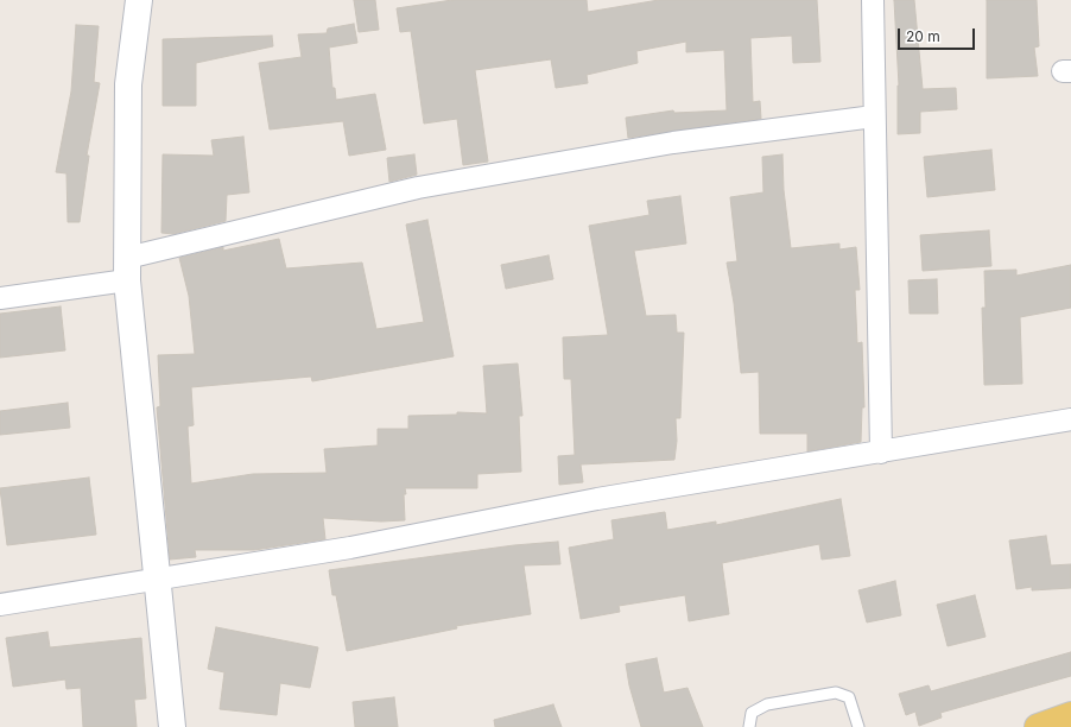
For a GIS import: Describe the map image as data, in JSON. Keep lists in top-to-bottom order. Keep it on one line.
{"scale_bar":"20 m"}
